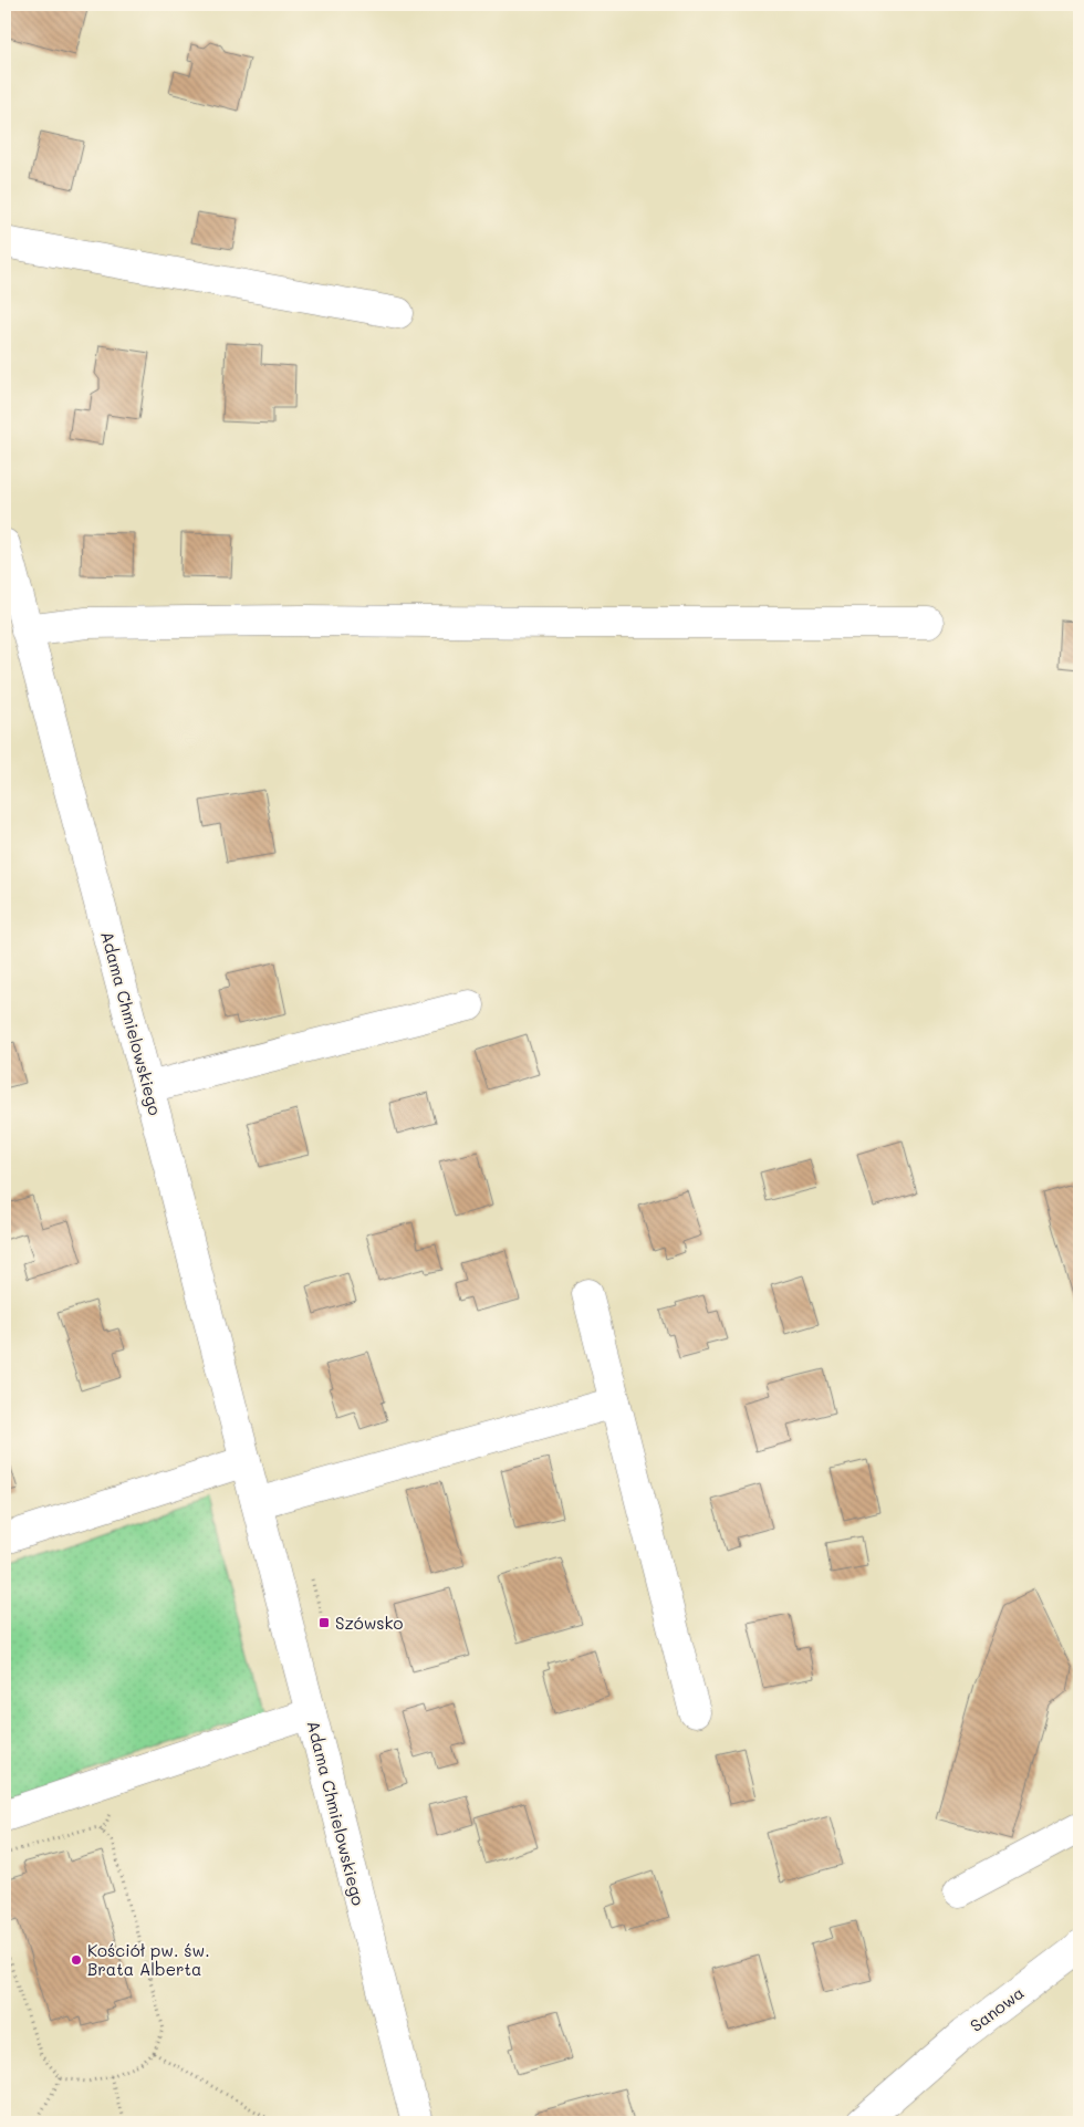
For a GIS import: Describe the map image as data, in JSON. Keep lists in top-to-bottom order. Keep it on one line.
{"streets":{"street":["Adama Chmielowskiego","Sanowa"]},"places":{"transit":["Szówsko"],"other":["Kościół pw. św. Brata Alberta"]}}
